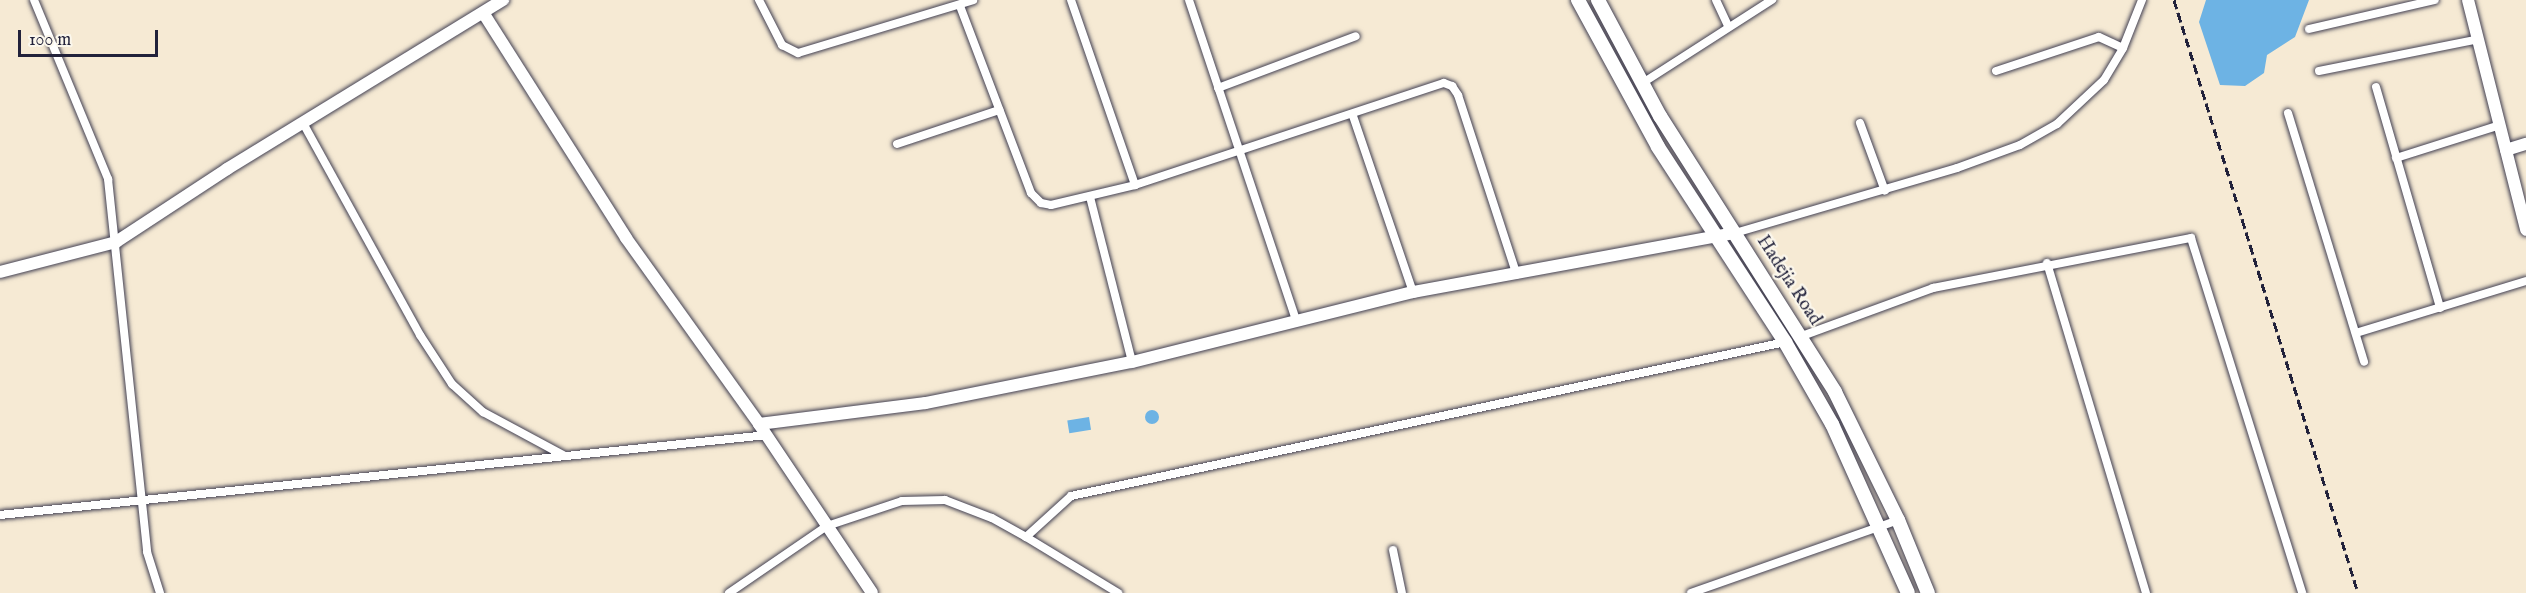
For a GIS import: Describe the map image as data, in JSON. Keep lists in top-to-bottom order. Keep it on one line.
{"streets":{"main road":["Hadejia Road"]},"scale_bar":"100 m"}
